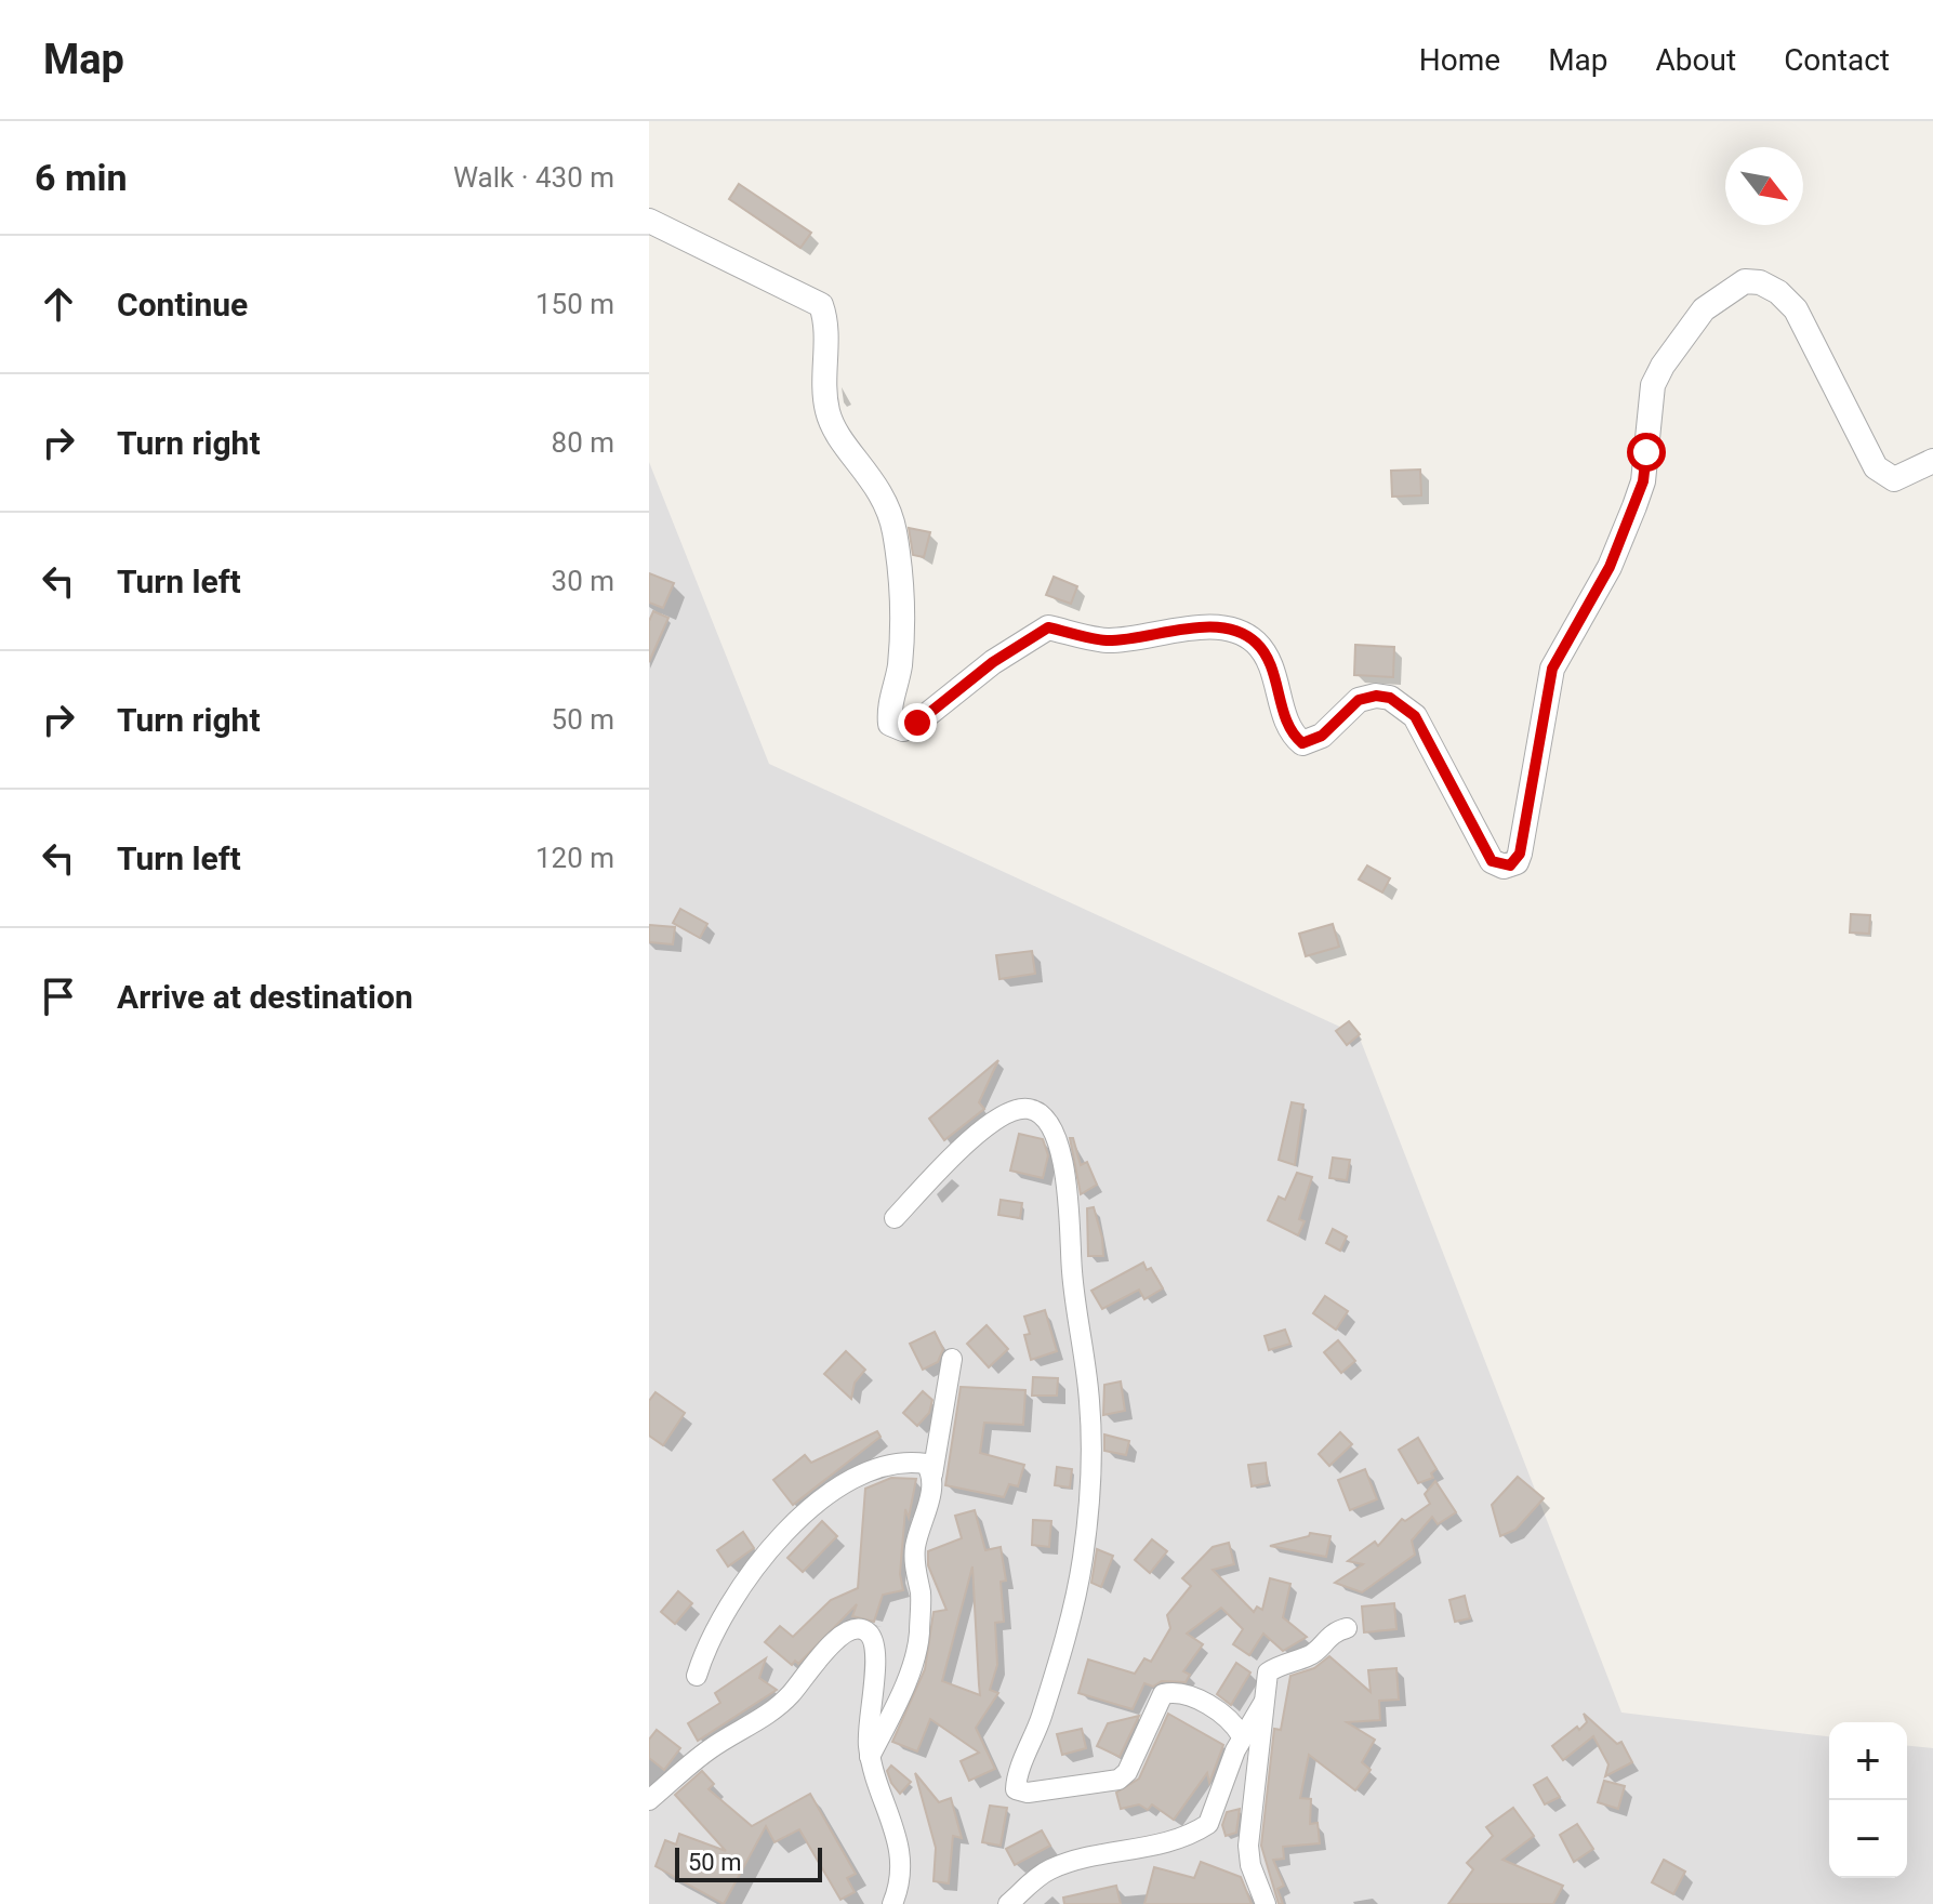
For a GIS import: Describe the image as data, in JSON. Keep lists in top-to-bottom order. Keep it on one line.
{"scale_bar":"50 m","north":"bottom right","page":{"header":"Map","nav":["Home","Map","About","Contact"],"heading":["6 min","Walk · 430 m"],"list":[["Continue","150 m"],["Turn right","80 m"],["Turn left","30 m"],["Turn right","50 m"],["Turn left","120 m"],"Arrive at destination"],"map_buttons":["+","−"],"scale":"50 m"}}
